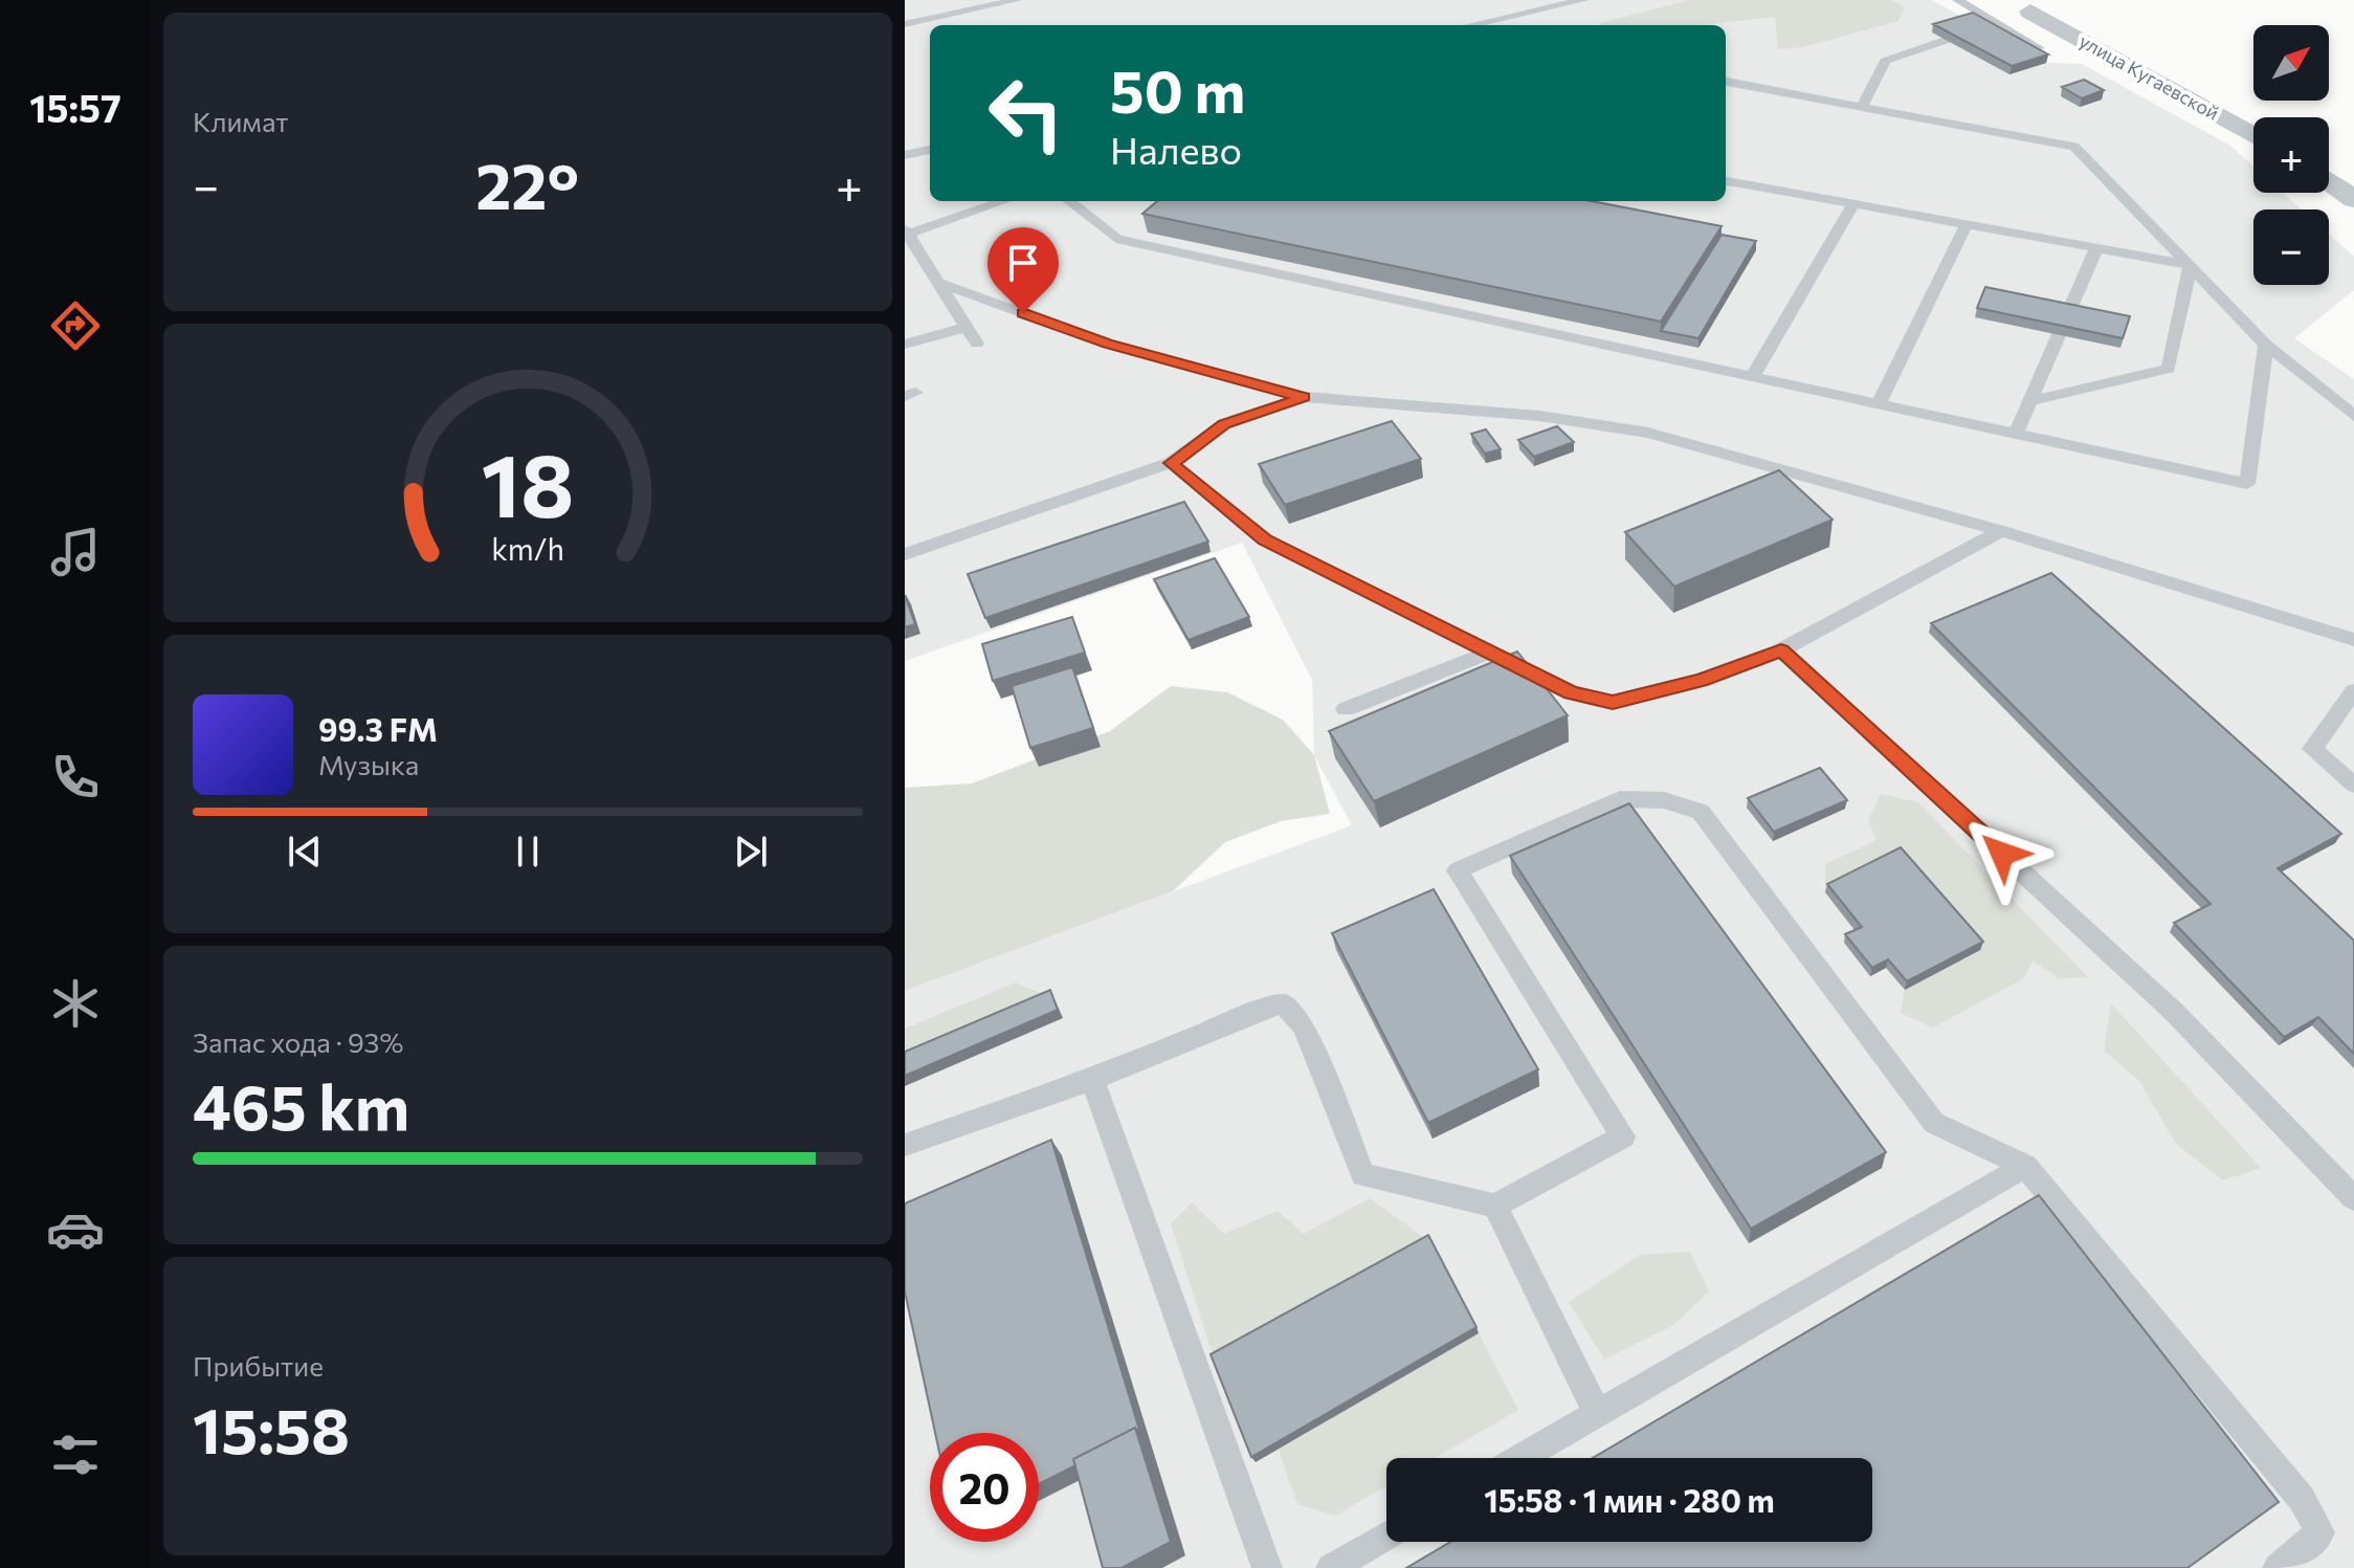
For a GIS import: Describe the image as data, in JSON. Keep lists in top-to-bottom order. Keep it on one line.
{"streets":{"street":["улица Кугаевской"]},"north":"top right","page":{"tabs":"15:57","tile":["Климат",["Запас хода · 93%","465 km"],["Прибытие","15:58"]],"map_buttons":["+","−"],"turn":["50 m","Налево"],"heat":["−","22°","+"],"song":["99.3 FM","Музыка"],"limit":"20","trip":"15:58 · 1 мин · 280 m","gauge":["18","km/h"]}}
